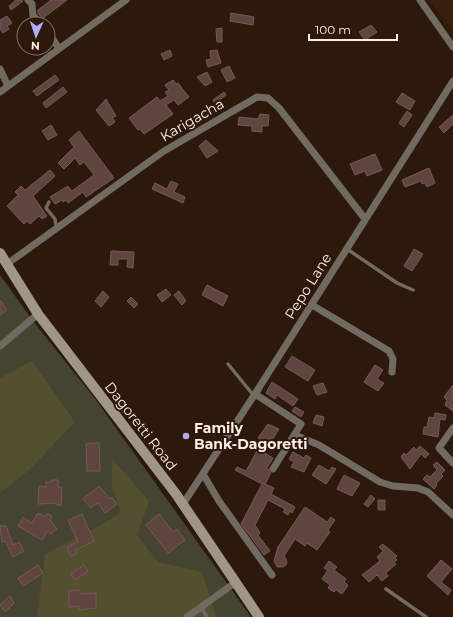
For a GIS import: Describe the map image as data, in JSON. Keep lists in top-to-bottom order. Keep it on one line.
{"streets":{"main road":["Dagoretti Road"],"street":["Karigacha","Pepo Lane"]},"crossings":[["Karigacha","Pepo Lane"],["Karigacha","Dagoretti Road"],["Pepo Lane","Dagoretti Road"]],"places":["Family Bank-Dagoretti"],"scale_bar":"100 m","north":"bottom"}
